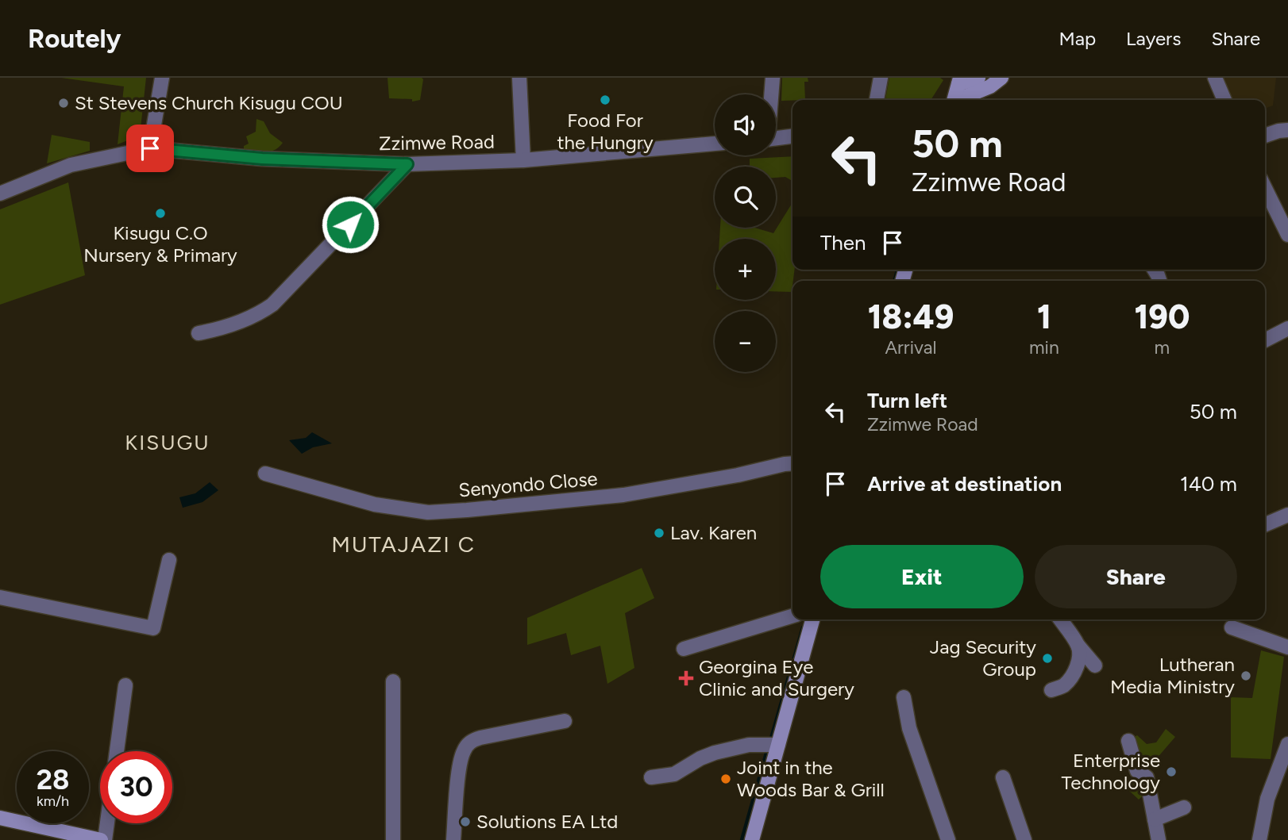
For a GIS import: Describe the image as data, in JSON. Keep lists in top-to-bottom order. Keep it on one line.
{"streets":{"street":["Zzimwe Road","Senyondo Close"]},"districts":["KISUGU","MUTAJAZI C"],"places":{"other":["Food For the Hungry","St Stevens Church Kisugu COU","Kisugu C.O Nursery & Primary","Lav. Karen","Jag Security Group","Lutheran Media Ministry","Enterprise Technology","Joint in the Woods Bar & Grill","Solutions EA Ltd"],"health":["Georgina Eye Clinic and Surgery"]},"page":{"header":"Routely","nav":["Map","Layers","Share"],"map_buttons":["+","−"],"turn":["50 m","Zzimwe Road"],"then":"Then","eta":["18:49","Arrival","1","min","190","m"],"list":[{"name":"Turn left","note":"Zzimwe Road","value":"50 m"},{"name":"Arrive at destination","value":"140 m"}],"buttons":["Exit","Share"],"speed":"28 km/h","limit":"30"}}
